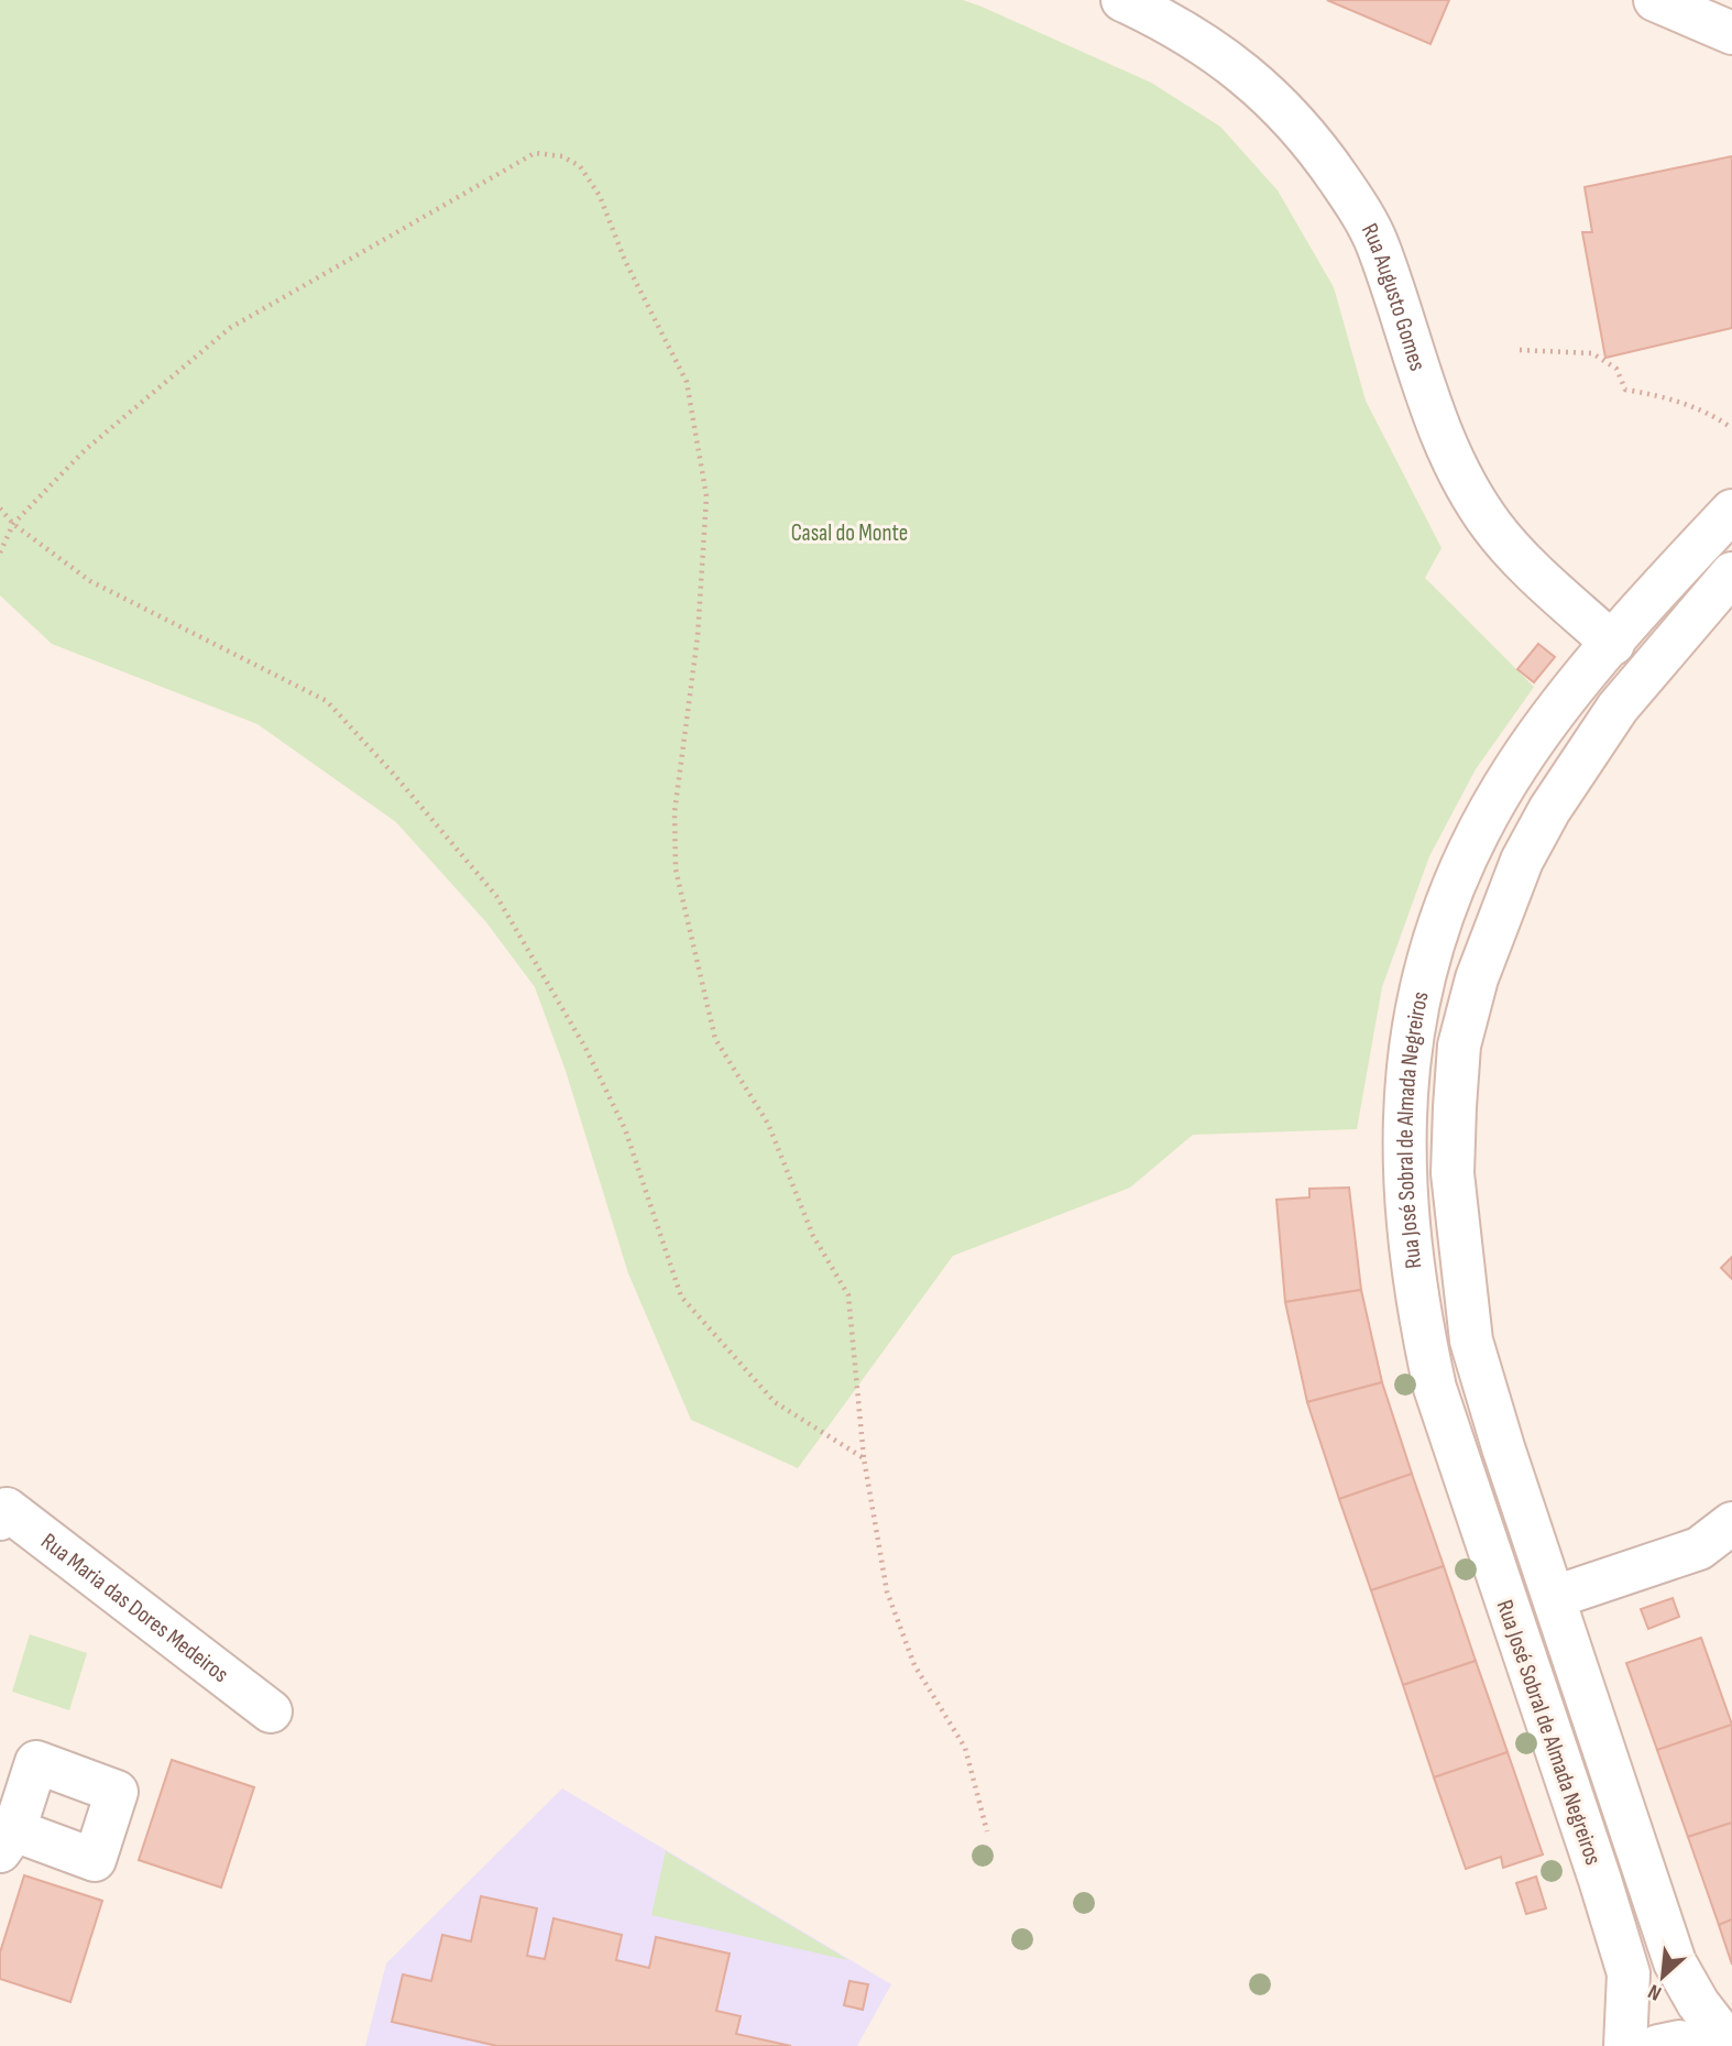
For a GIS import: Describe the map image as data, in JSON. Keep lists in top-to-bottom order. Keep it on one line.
{"streets":{"street":["Rua Augusto Gomes","Rua José Sobral de Almada Negreiros","Rua Maria das Dores Medeiros"]},"crossings":[["Rua Augusto Gomes","Rua José Sobral de Almada Negreiros"]],"parks":["Casal do Monte"],"north":"bottom left"}
